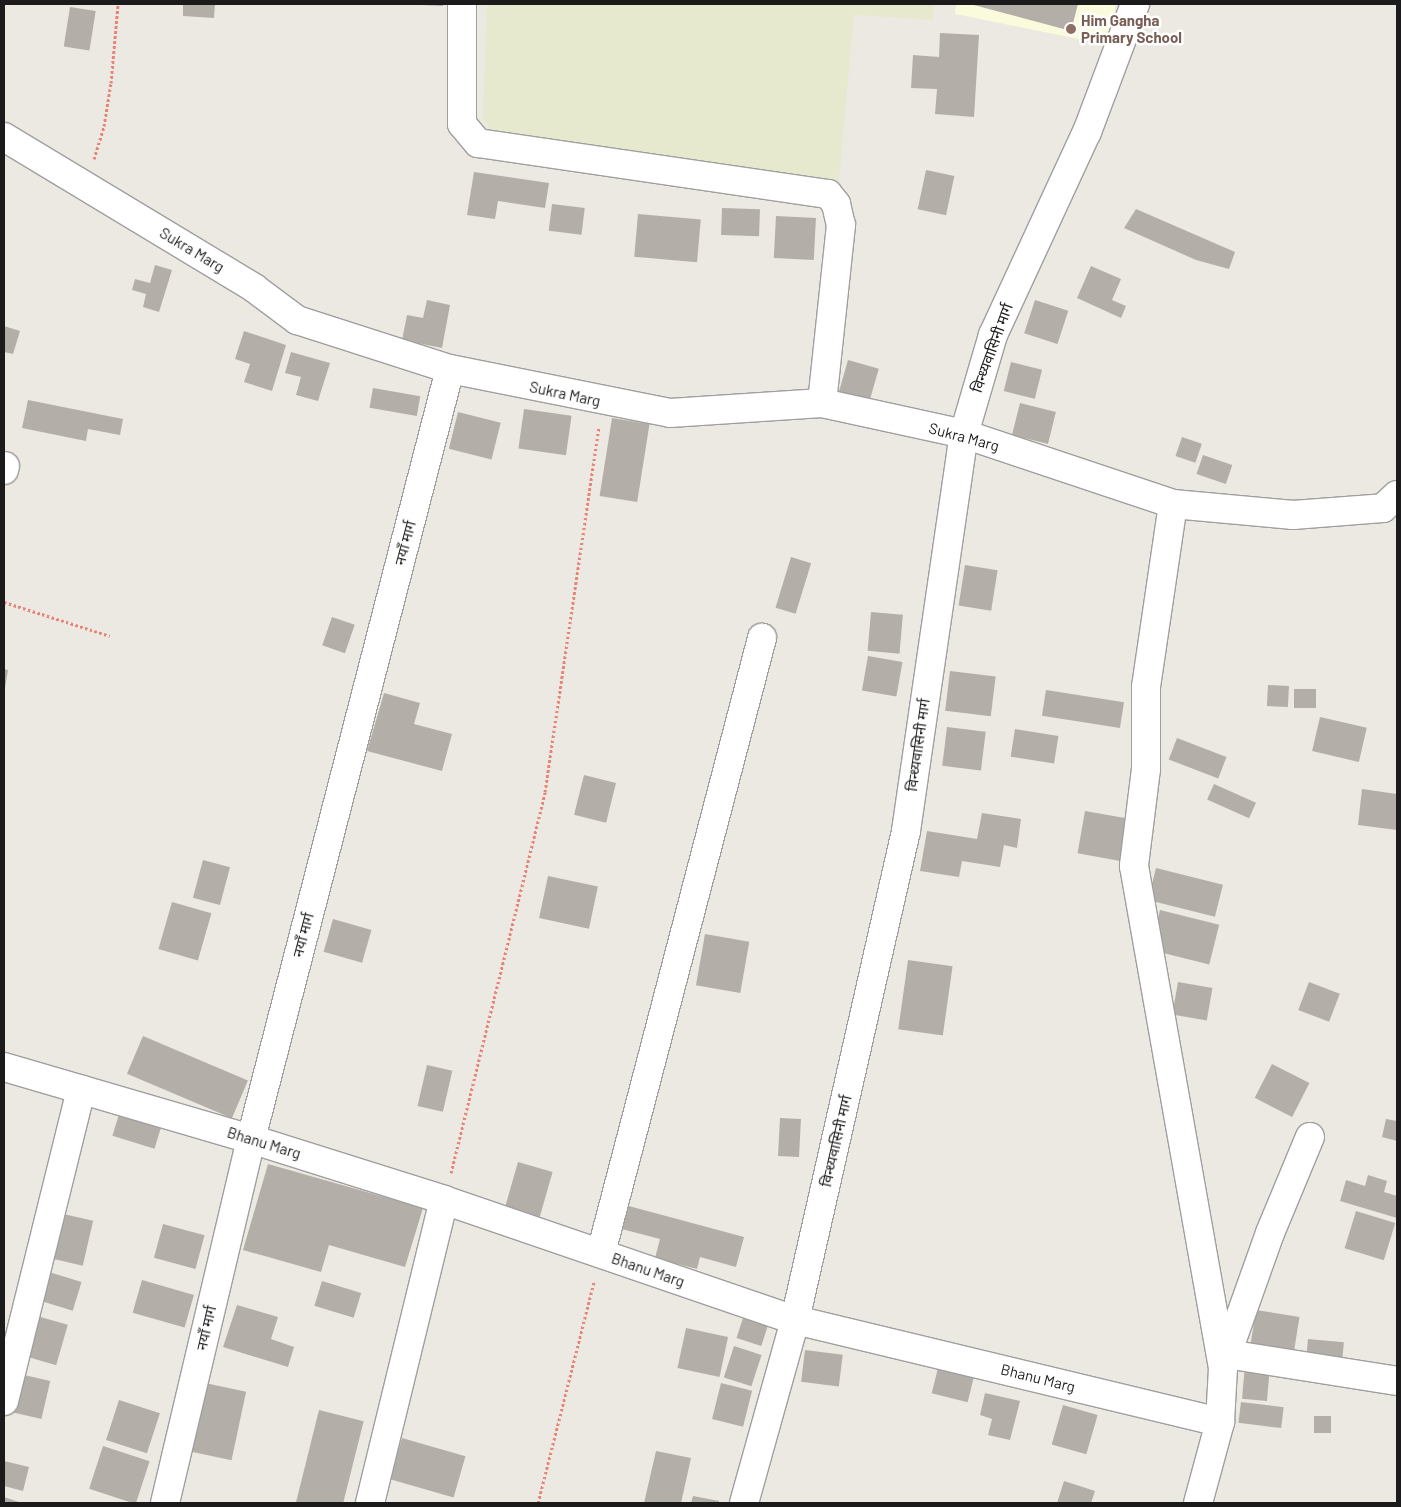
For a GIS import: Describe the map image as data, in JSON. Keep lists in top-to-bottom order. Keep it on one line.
{"streets":{"street":["Sukra Marg","विन्ध्यवासिनी मार्ग","नयाँ मार्ग","Bhanu Marg"]},"crossings":[["Sukra Marg","विन्ध्यवासिनी मार्ग"],["Sukra Marg","नयाँ मार्ग"],["विन्ध्यवासिनी मार्ग","Bhanu Marg"],["नयाँ मार्ग","Bhanu Marg"]],"places":["Him Gangha Primary School"]}
